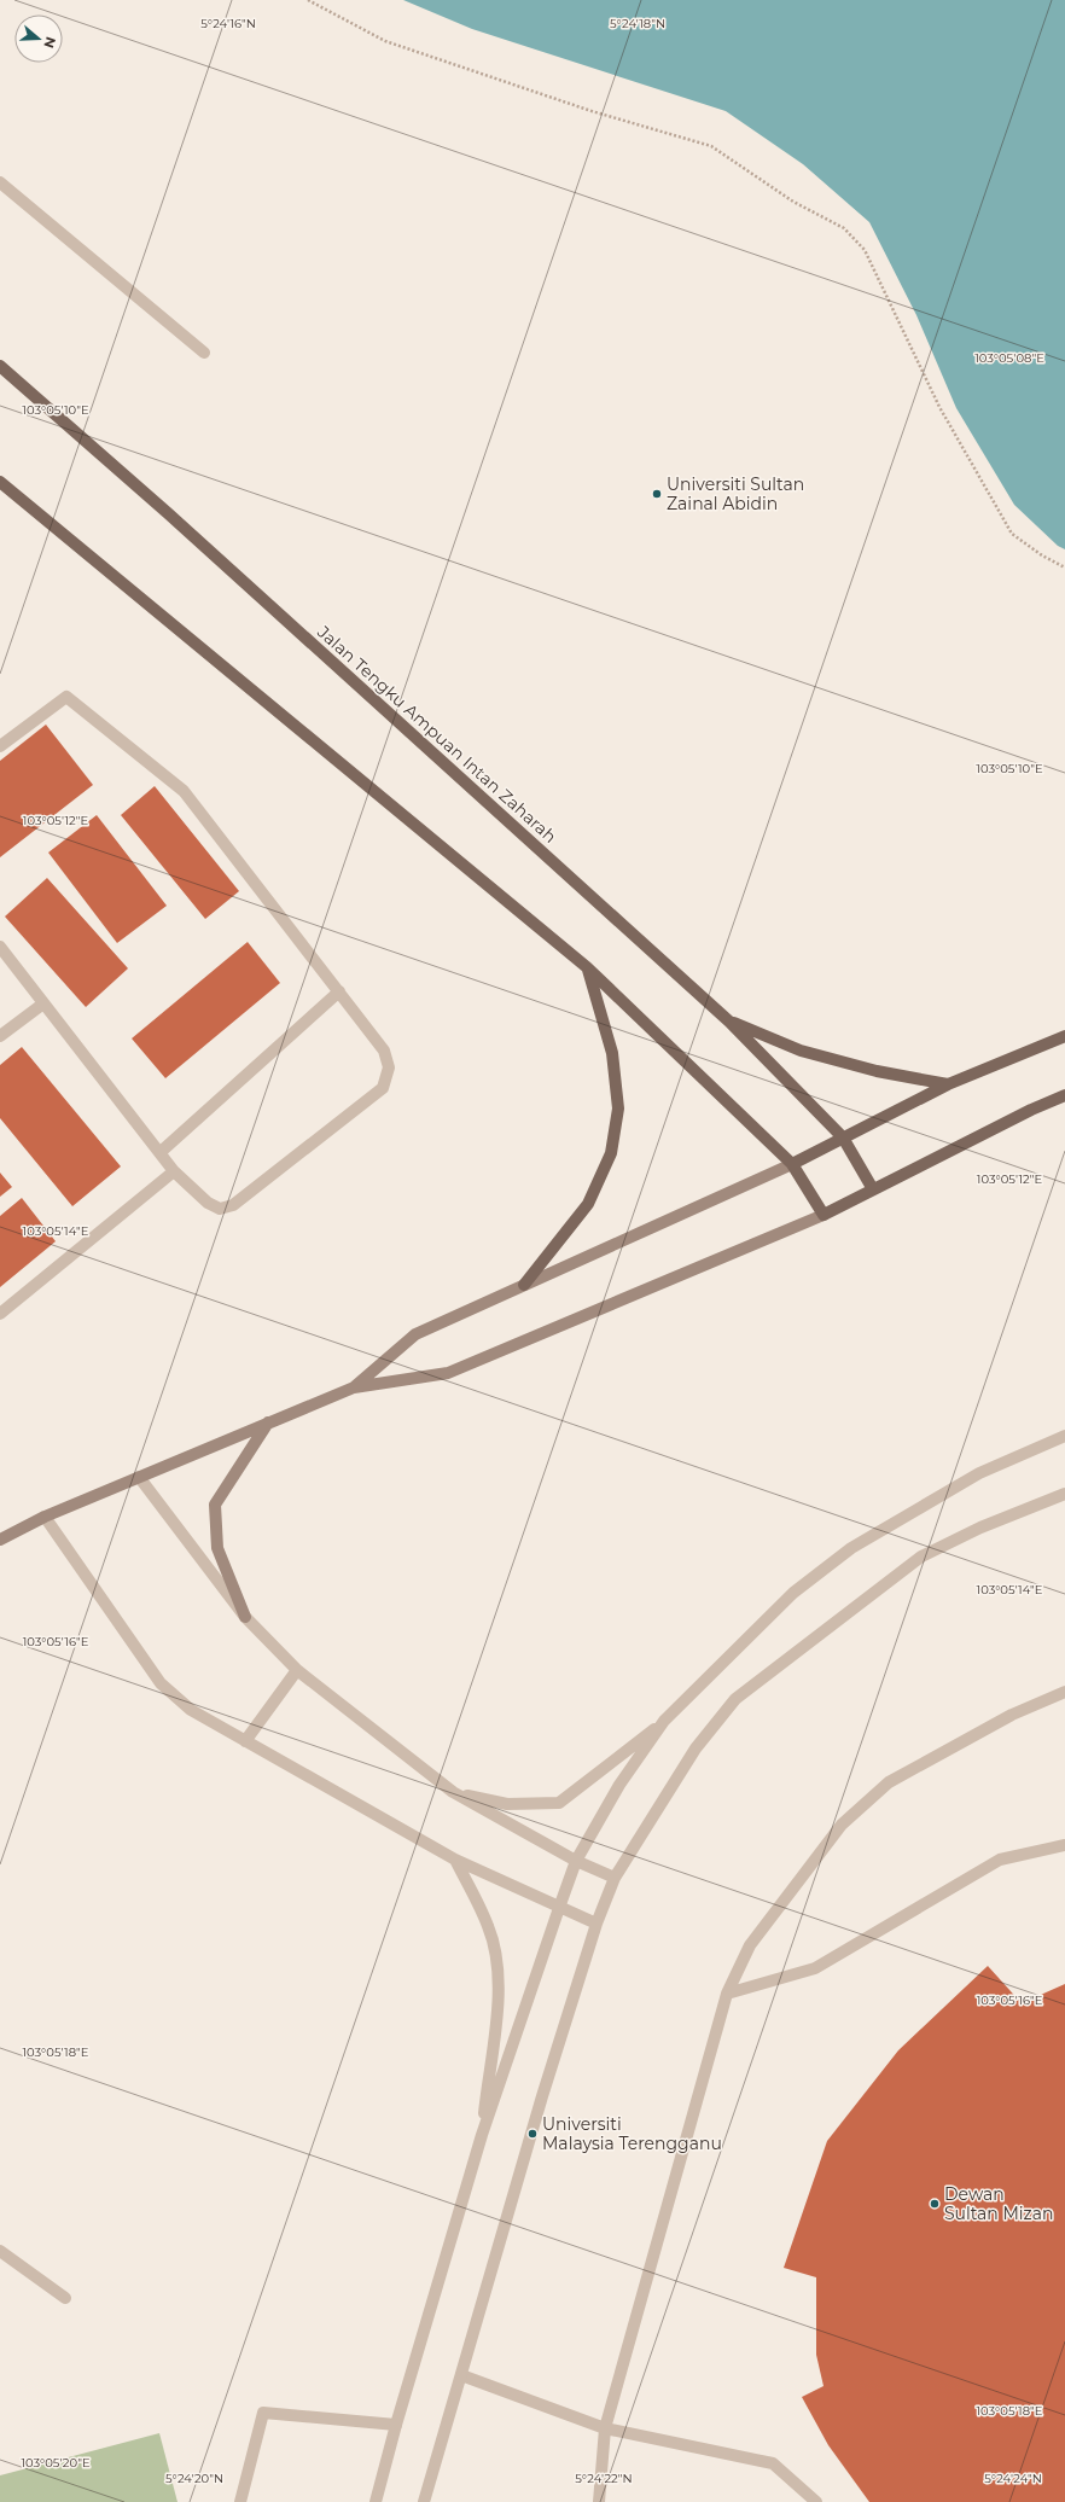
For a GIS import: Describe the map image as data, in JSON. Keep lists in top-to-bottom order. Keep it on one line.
{"streets":{"main road":["Jalan Tengku Ampuan Intan Zaharah"]},"places":["Universiti Sultan Zainal Abidin","Universiti Malaysia Terengganu","Dewan Sultan Mizan"],"north":"right","coordinates":["5°24'18\"N","5°24'16\"N","103°05'08\"E","103°05'10\"E","103°05'12\"E","103°05'14\"E","103°05'16\"E","103°05'18\"E","103°05'20\"E","5°24'20\"N","5°24'22\"N","5°24'24\"N"]}
